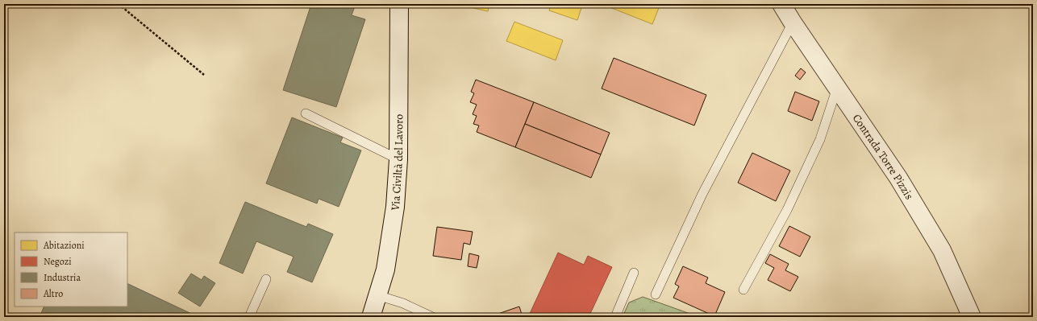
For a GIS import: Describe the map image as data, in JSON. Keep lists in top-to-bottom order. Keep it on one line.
{"streets":{"street":["Contrada Torre Pizzis","Via Civiltà del Lavoro"]},"legend":["Abitazioni","Negozi","Industria","Altro"]}
